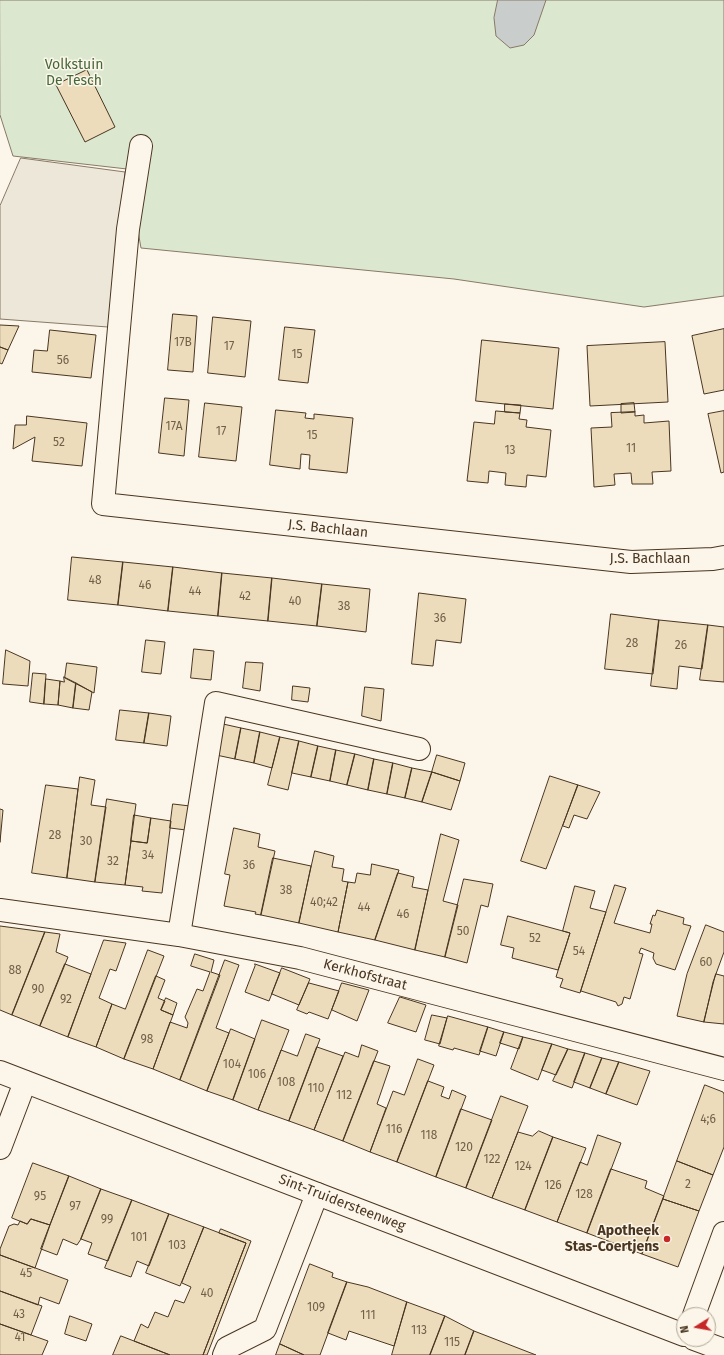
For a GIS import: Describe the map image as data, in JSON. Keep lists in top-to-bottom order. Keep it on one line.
{"streets":{"street":["J.S. Bachlaan","Kerkhofstraat","Sint-Truidersteenweg"]},"parks":["Volkstuin De Tesch"],"places":["Apotheek Stas-Coertjens"],"house_numbers":["17B","17","15","56","17A","17","15","52","11","13","48","46","44","42","40","38","36","28","26","28","30","34","32","36","38","40;42","44","46","50","52","54","60","88","90","92","98","104","106","108","110","112","4;6","116","118","120","122","124","2","126","128","95","97","99","101","103","45","40","109","43","111","113","41","115"],"north":"left"}
